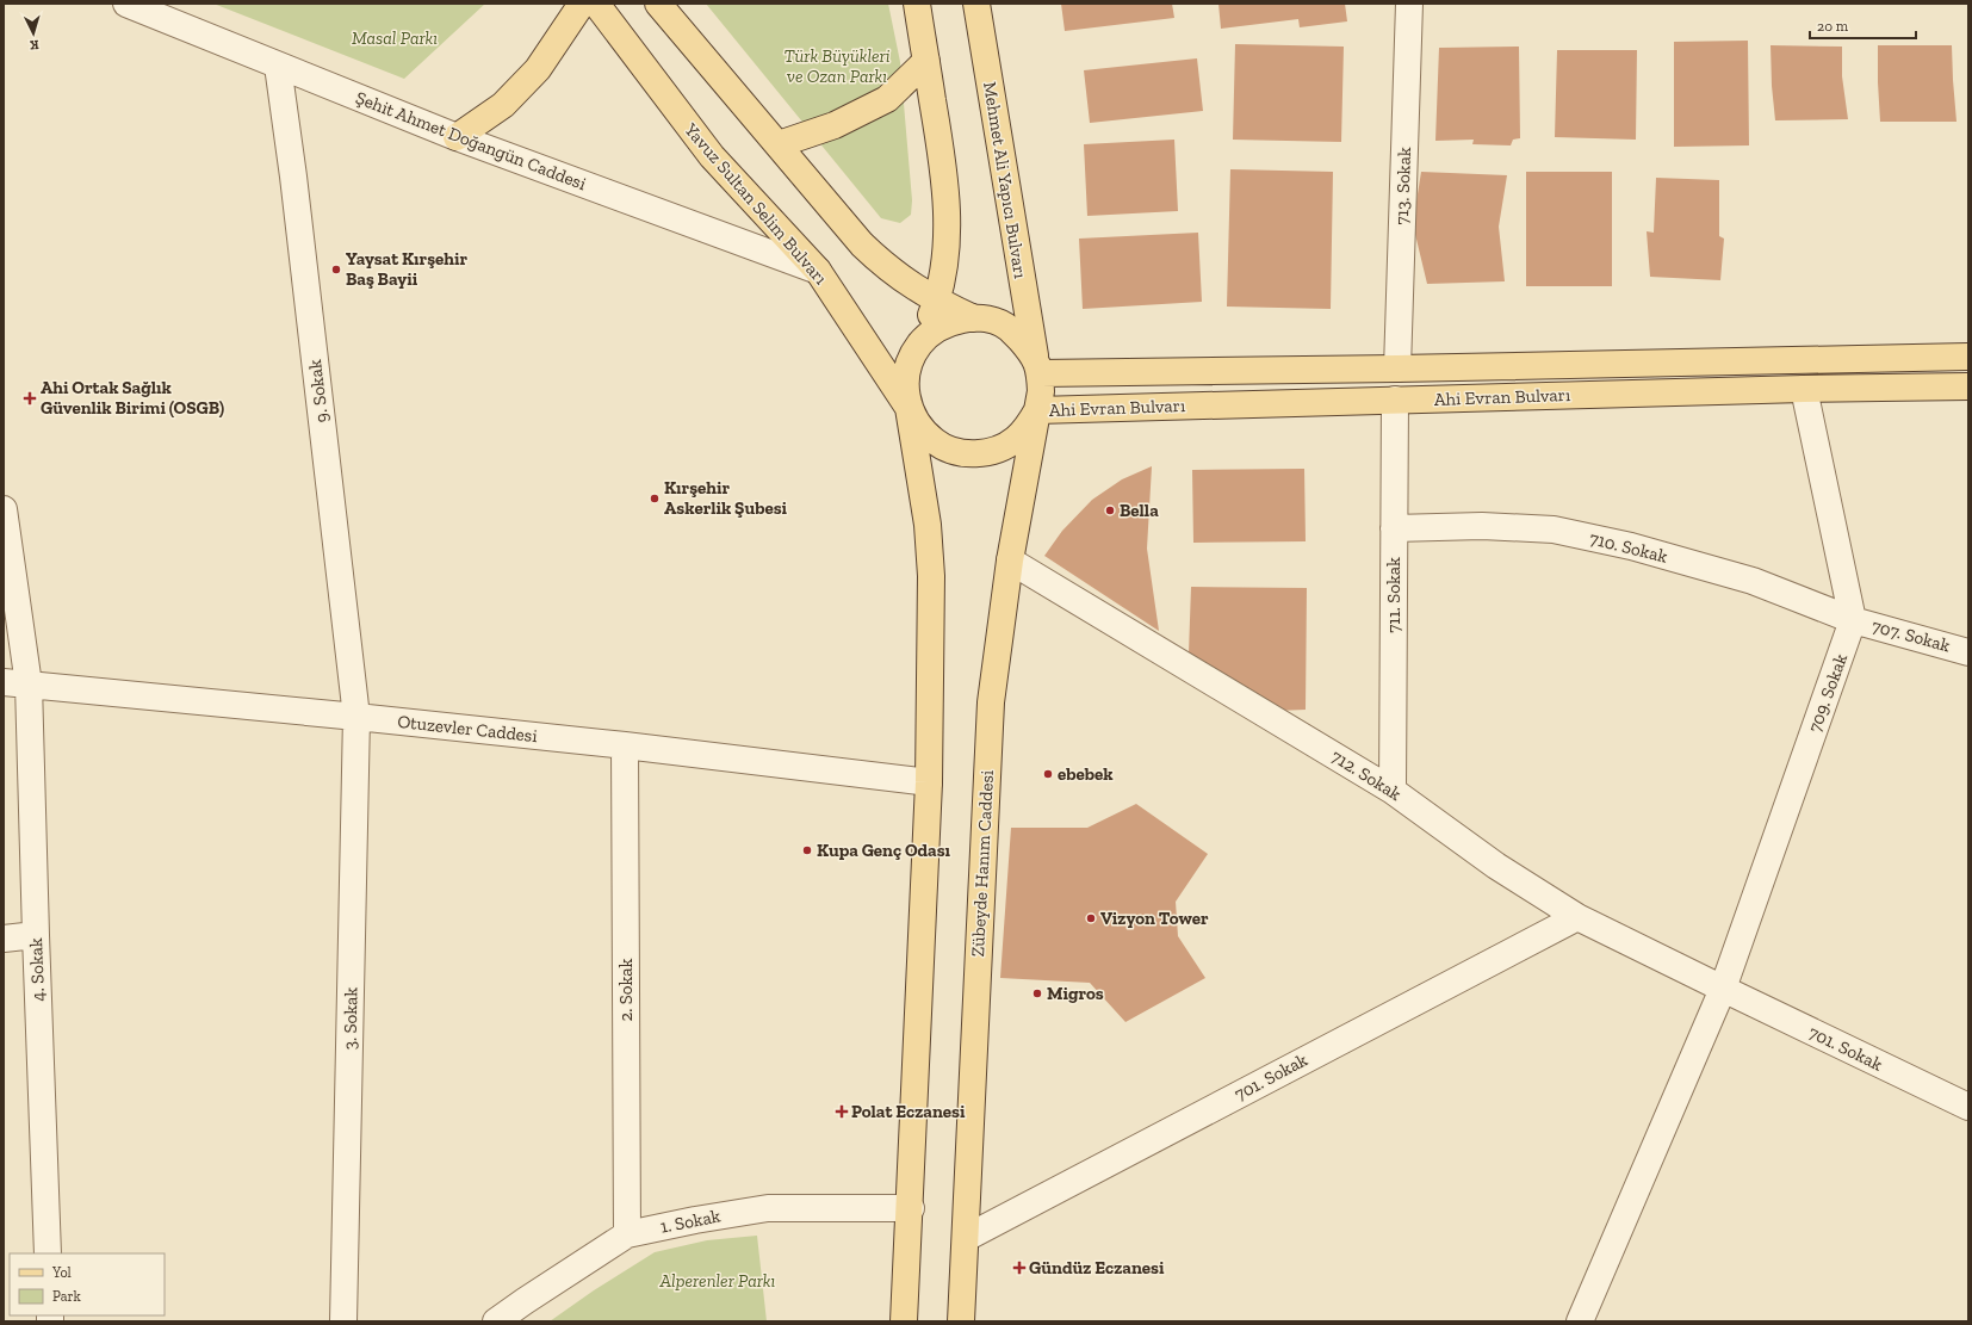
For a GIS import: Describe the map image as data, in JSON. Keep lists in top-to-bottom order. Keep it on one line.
{"streets":{"main road":["Mehmet Ali Yapıcı Bulvarı","Yavuz Sultan Selim Bulvarı","Ahi Evran Bulvarı","Zübeyde Hanım Caddesi"],"street":["Şehit Ahmet Doğangün Caddesi","713. Sokak","9. Sokak","710. Sokak","711. Sokak","707. Sokak","709. Sokak","Otuzevler Caddesi","712. Sokak","4. Sokak","2. Sokak","3. Sokak","701. Sokak","1. Sokak"]},"crossings":[["Şehit Ahmet Doğangün Caddesi","Yavuz Sultan Selim Bulvarı"],["Şehit Ahmet Doğangün Caddesi","9. Sokak"],["Mehmet Ali Yapıcı Bulvarı","Yavuz Sultan Selim Bulvarı"],["Mehmet Ali Yapıcı Bulvarı","Ahi Evran Bulvarı"],["Mehmet Ali Yapıcı Bulvarı","Zübeyde Hanım Caddesi"],["713. Sokak","Ahi Evran Bulvarı"],["Yavuz Sultan Selim Bulvarı","Ahi Evran Bulvarı"],["Yavuz Sultan Selim Bulvarı","Zübeyde Hanım Caddesi"],["9. Sokak","Otuzevler Caddesi"],["9. Sokak","3. Sokak"],["Ahi Evran Bulvarı","711. Sokak"],["Ahi Evran Bulvarı","Zübeyde Hanım Caddesi"],["710. Sokak","711. Sokak"],["710. Sokak","707. Sokak"],["710. Sokak","709. Sokak"],["711. Sokak","712. Sokak"],["707. Sokak","709. Sokak"],["709. Sokak","712. Sokak"],["709. Sokak","701. Sokak"],["Otuzevler Caddesi","4. Sokak"],["Otuzevler Caddesi","2. Sokak"],["Otuzevler Caddesi","3. Sokak"],["712. Sokak","Zübeyde Hanım Caddesi"],["712. Sokak","701. Sokak"],["Zübeyde Hanım Caddesi","701. Sokak"],["2. Sokak","1. Sokak"]],"parks":["Masal Parkı","Türk Büyükleri ve Ozan Parkı","Alperenler Parkı"],"places":{"other":["Yaysat Kırşehir Baş Bayii","Kırşehir Askerlik Şubesi","Bella","ebebek","Kupa Genç Odası","Vizyon Tower","Migros"],"health":["Ahi Ortak Sağlık Güvenlik Birimi (OSGB)","Polat Eczanesi","Gündüz Eczanesi"]},"legend":["Yol","Park"],"scale_bar":"20 m","north":"bottom"}
